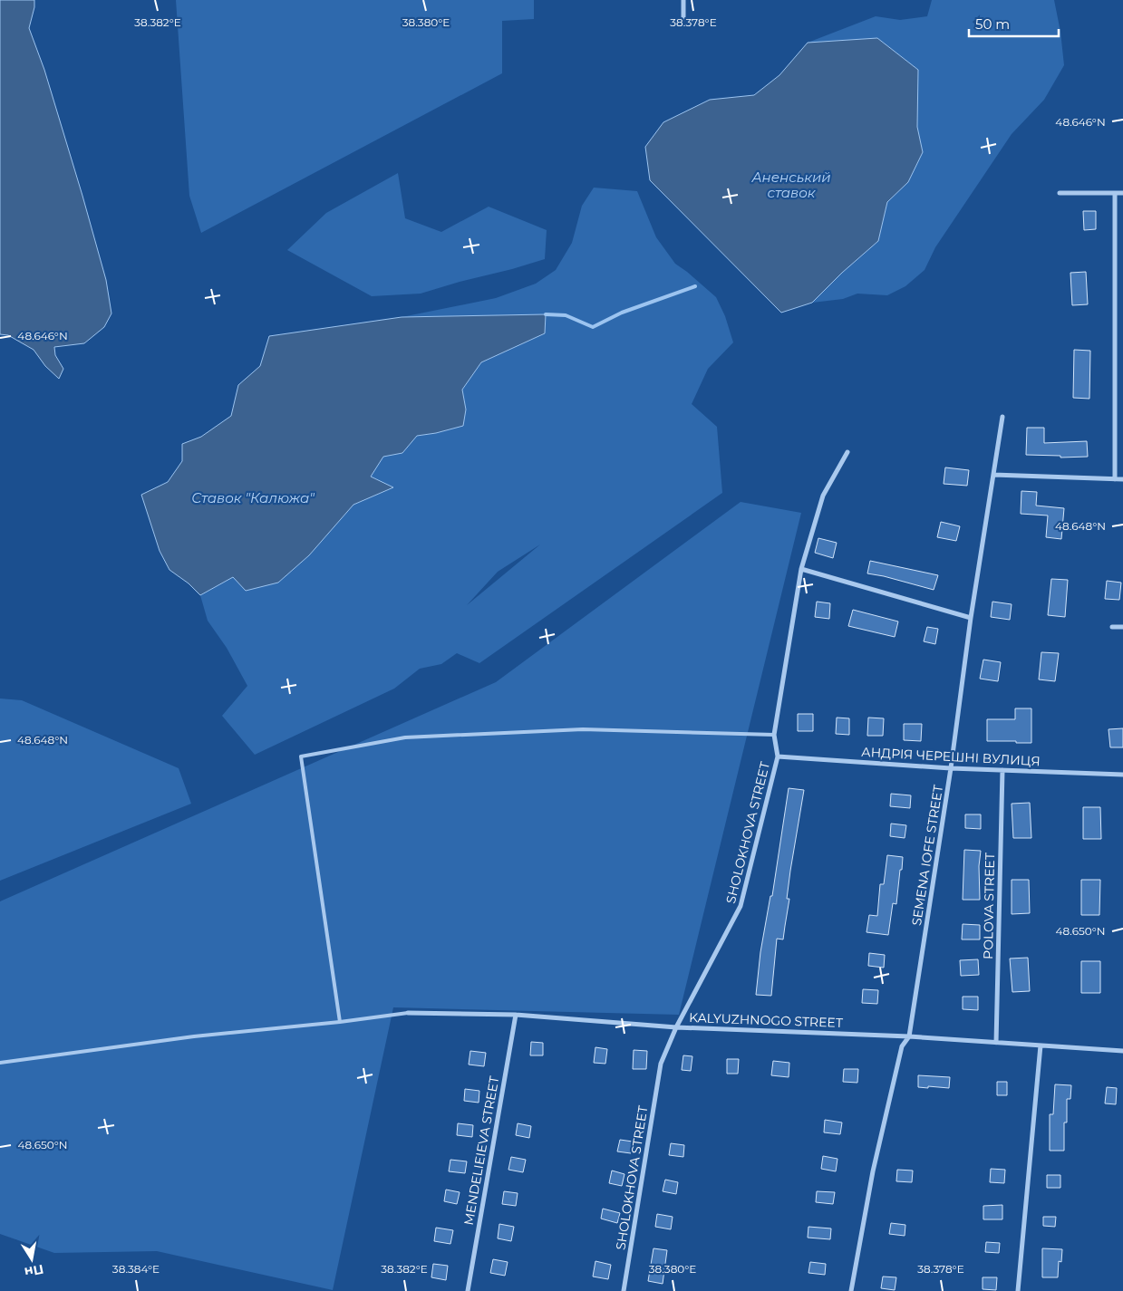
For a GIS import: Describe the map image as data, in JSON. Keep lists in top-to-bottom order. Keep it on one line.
{"streets":{"street":["АНДРІЯ ЧЕРЕШНІ ВУЛИЦЯ","SHOLOKHOVA STREET","SEMENA IOFE STREET","POLOVA STREET","KALYUZHNOGO STREET","MENDELIEIEVA STREET"]},"crossings":[["АНДРІЯ ЧЕРЕШНІ ВУЛИЦЯ","SHOLOKHOVA STREET"],["АНДРІЯ ЧЕРЕШНІ ВУЛИЦЯ","SEMENA IOFE STREET"],["АНДРІЯ ЧЕРЕШНІ ВУЛИЦЯ","POLOVA STREET"],["SHOLOKHOVA STREET","KALYUZHNOGO STREET"],["SEMENA IOFE STREET","KALYUZHNOGO STREET"],["POLOVA STREET","KALYUZHNOGO STREET"],["KALYUZHNOGO STREET","MENDELIEIEVA STREET"]],"water":["Аненський ставок","Ставок \"Калюжа\""],"scale_bar":"50 m","north":"bottom","coordinates":["38.382°E","38.380°E","38.378°E","48.646°N","48.648°N","48.650°N","38.384°E"]}
